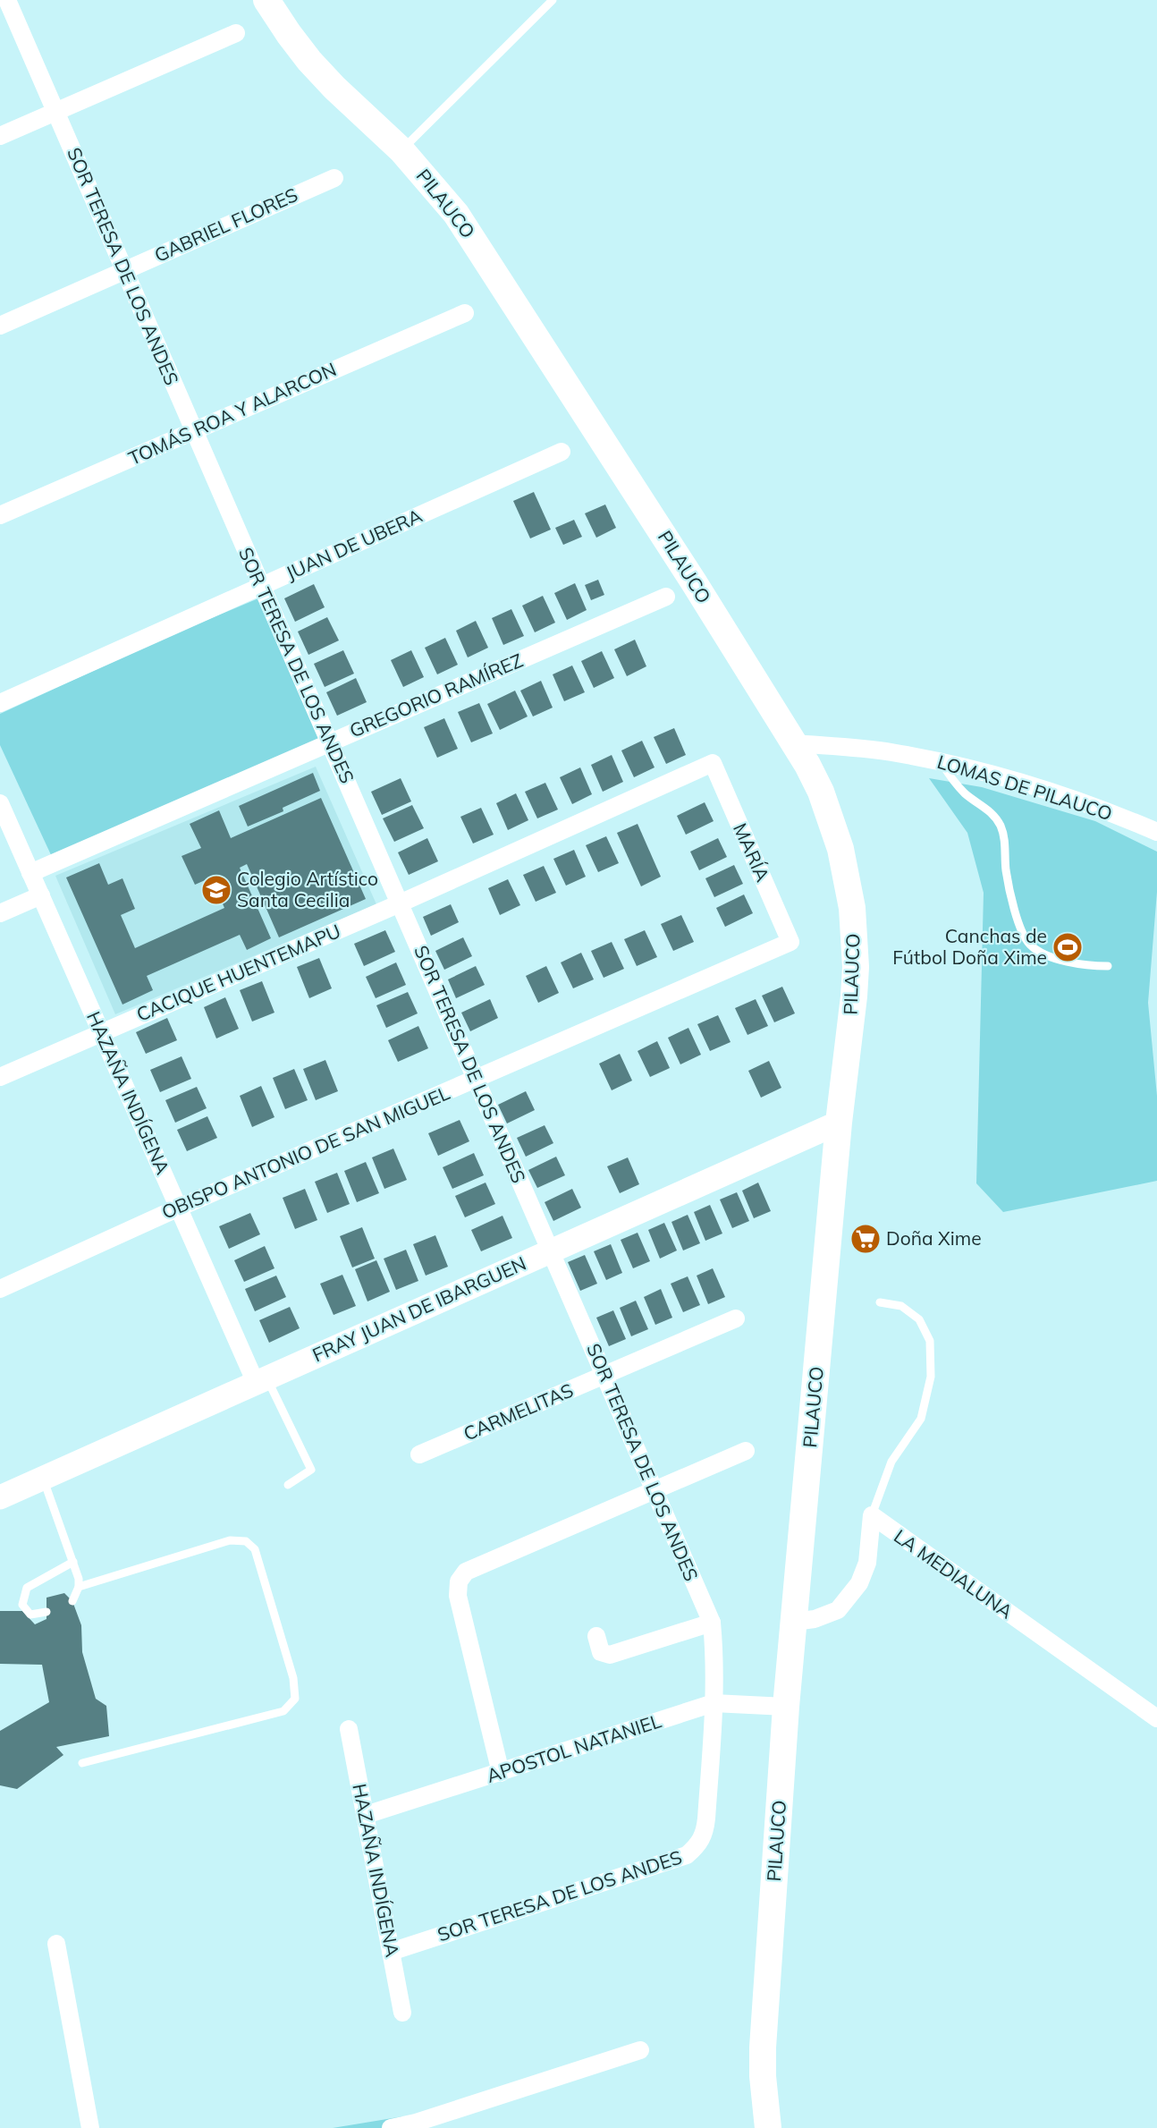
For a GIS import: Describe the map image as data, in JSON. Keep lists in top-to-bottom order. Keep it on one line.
{"streets":{"main road":["PILAUCO"],"street":["GABRIEL FLORES","SOR TERESA DE LOS ANDES","TOMÁS ROA Y ALARCON","JUAN DE UBERA","GREGORIO RAMÍREZ","LOMAS DE PILAUCO","MARÍA","CACIQUE HUENTEMAPU","HAZAÑA INDÍGENA","OBISPO ANTONIO DE SAN MIGUEL","FRAY JUAN DE IBARGUEN","CARMELITAS","LA MEDIALUNA","APOSTOL NATANIEL"]},"crossings":[["PILAUCO","LOMAS DE PILAUCO"],["PILAUCO","FRAY JUAN DE IBARGUEN"],["PILAUCO","LA MEDIALUNA"],["PILAUCO","APOSTOL NATANIEL"],["GABRIEL FLORES","SOR TERESA DE LOS ANDES"],["SOR TERESA DE LOS ANDES","TOMÁS ROA Y ALARCON"],["SOR TERESA DE LOS ANDES","JUAN DE UBERA"],["SOR TERESA DE LOS ANDES","GREGORIO RAMÍREZ"],["SOR TERESA DE LOS ANDES","CACIQUE HUENTEMAPU"],["SOR TERESA DE LOS ANDES","HAZAÑA INDÍGENA"],["SOR TERESA DE LOS ANDES","OBISPO ANTONIO DE SAN MIGUEL"],["SOR TERESA DE LOS ANDES","FRAY JUAN DE IBARGUEN"],["SOR TERESA DE LOS ANDES","CARMELITAS"],["SOR TERESA DE LOS ANDES","APOSTOL NATANIEL"],["GREGORIO RAMÍREZ","HAZAÑA INDÍGENA"],["MARÍA","CACIQUE HUENTEMAPU"],["MARÍA","OBISPO ANTONIO DE SAN MIGUEL"],["CACIQUE HUENTEMAPU","HAZAÑA INDÍGENA"],["HAZAÑA INDÍGENA","OBISPO ANTONIO DE SAN MIGUEL"],["HAZAÑA INDÍGENA","FRAY JUAN DE IBARGUEN"],["HAZAÑA INDÍGENA","APOSTOL NATANIEL"]],"places":{"school or university":["Colegio Artístico Santa Cecilia"],"sports":["Canchas de Fútbol Doña Xime"],"supermarket":["Doña Xime"]}}
